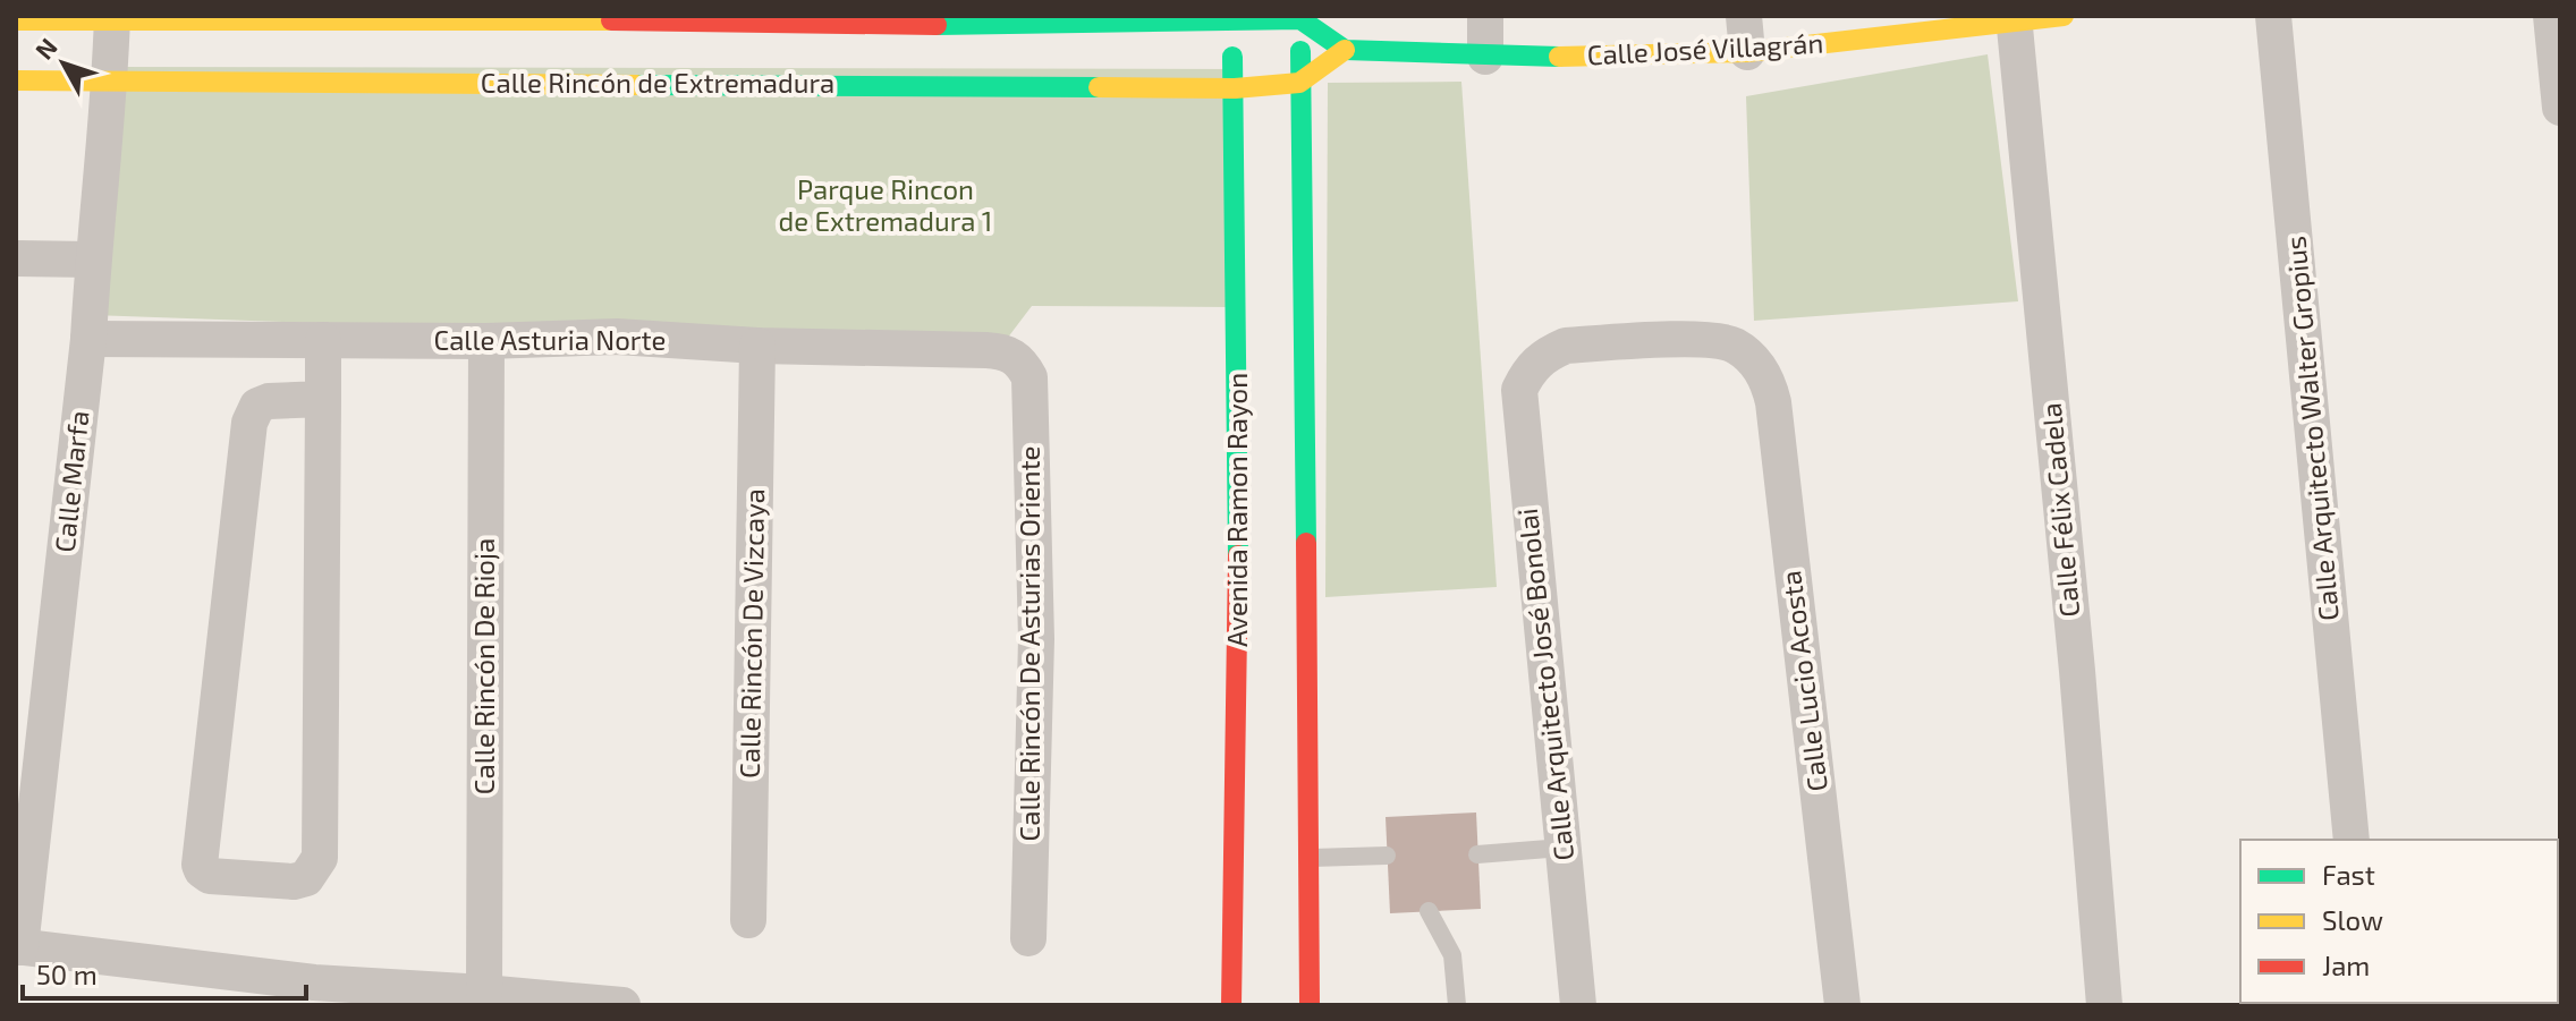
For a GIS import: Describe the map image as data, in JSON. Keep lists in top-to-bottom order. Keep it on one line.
{"streets":{"street":["Calle José Villagrán","Calle Rincón de Extremadura","Calle Asturia Norte","Calle Arquitecto Walter Gropius","Calle Marfa","Avenida Ramon Rayon","Calle Félix Cadela","Calle Rincón De Vizcaya","Calle Rincón De Asturias Oriente","Calle Rincón De Rioja","Calle Lucio Acosta","Calle Arquitecto José Bonolai"]},"crossings":[["Calle José Villagrán","Calle Félix Cadela"],["Calle Rincón de Extremadura","Calle Marfa"],["Calle Rincón de Extremadura","Avenida Ramon Rayon"],["Calle Asturia Norte","Calle Marfa"],["Calle Asturia Norte","Calle Rincón De Vizcaya"],["Calle Asturia Norte","Calle Rincón De Asturias Oriente"],["Calle Asturia Norte","Calle Rincón De Rioja"],["Calle Lucio Acosta","Calle Arquitecto José Bonolai"]],"parks":["Parque Rincon de Extremadura 1"],"legend":["Fast","Slow","Jam"],"scale_bar":"50 m","north":"top left"}
